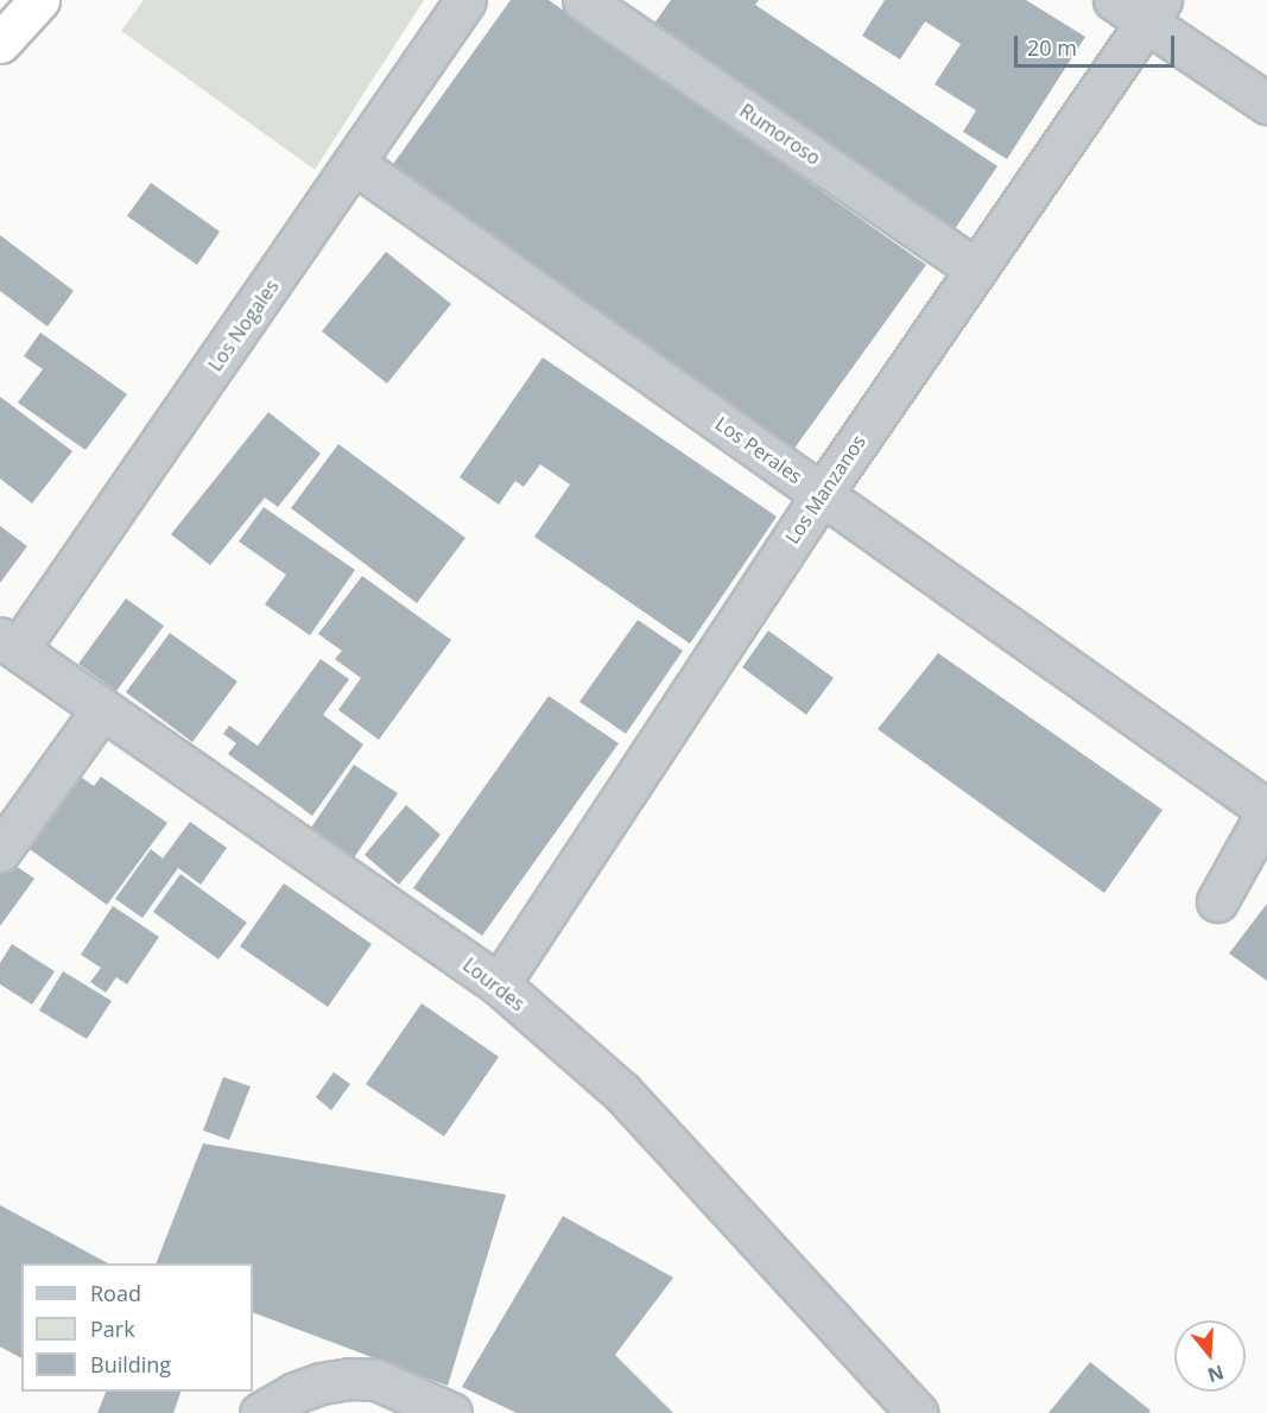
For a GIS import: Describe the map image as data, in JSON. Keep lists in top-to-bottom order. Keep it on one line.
{"streets":{"street":["Rumoroso","Los Nogales","Los Perales","Los Manzanos","Lourdes"]},"crossings":[["Rumoroso","Los Manzanos"],["Los Nogales","Los Perales"],["Los Nogales","Lourdes"],["Los Perales","Los Manzanos"],["Los Manzanos","Lourdes"]],"legend":["Road","Park","Building"],"scale_bar":"20 m","north":"bottom"}
